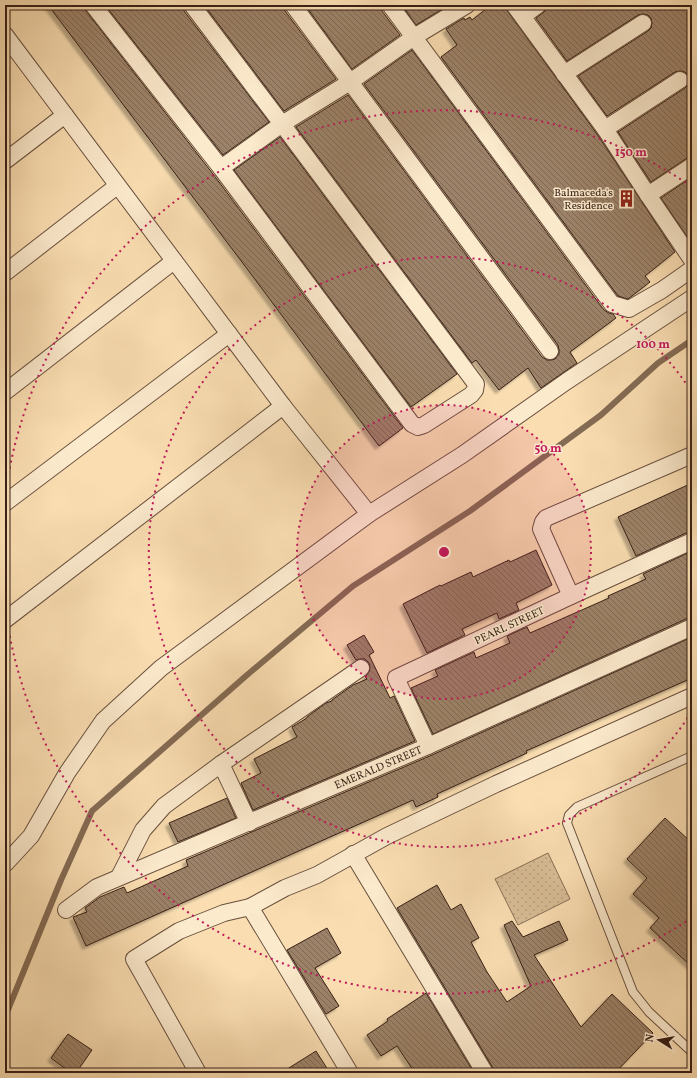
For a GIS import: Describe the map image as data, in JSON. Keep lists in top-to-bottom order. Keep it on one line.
{"streets":{"street":["PEARL STREET","EMERALD STREET"]},"crossings":[["PEARL STREET","EMERALD STREET"]],"places":{"building":["Balmaceda's Residence"]},"north":"left","rings":["150 m","100 m","50 m"]}
